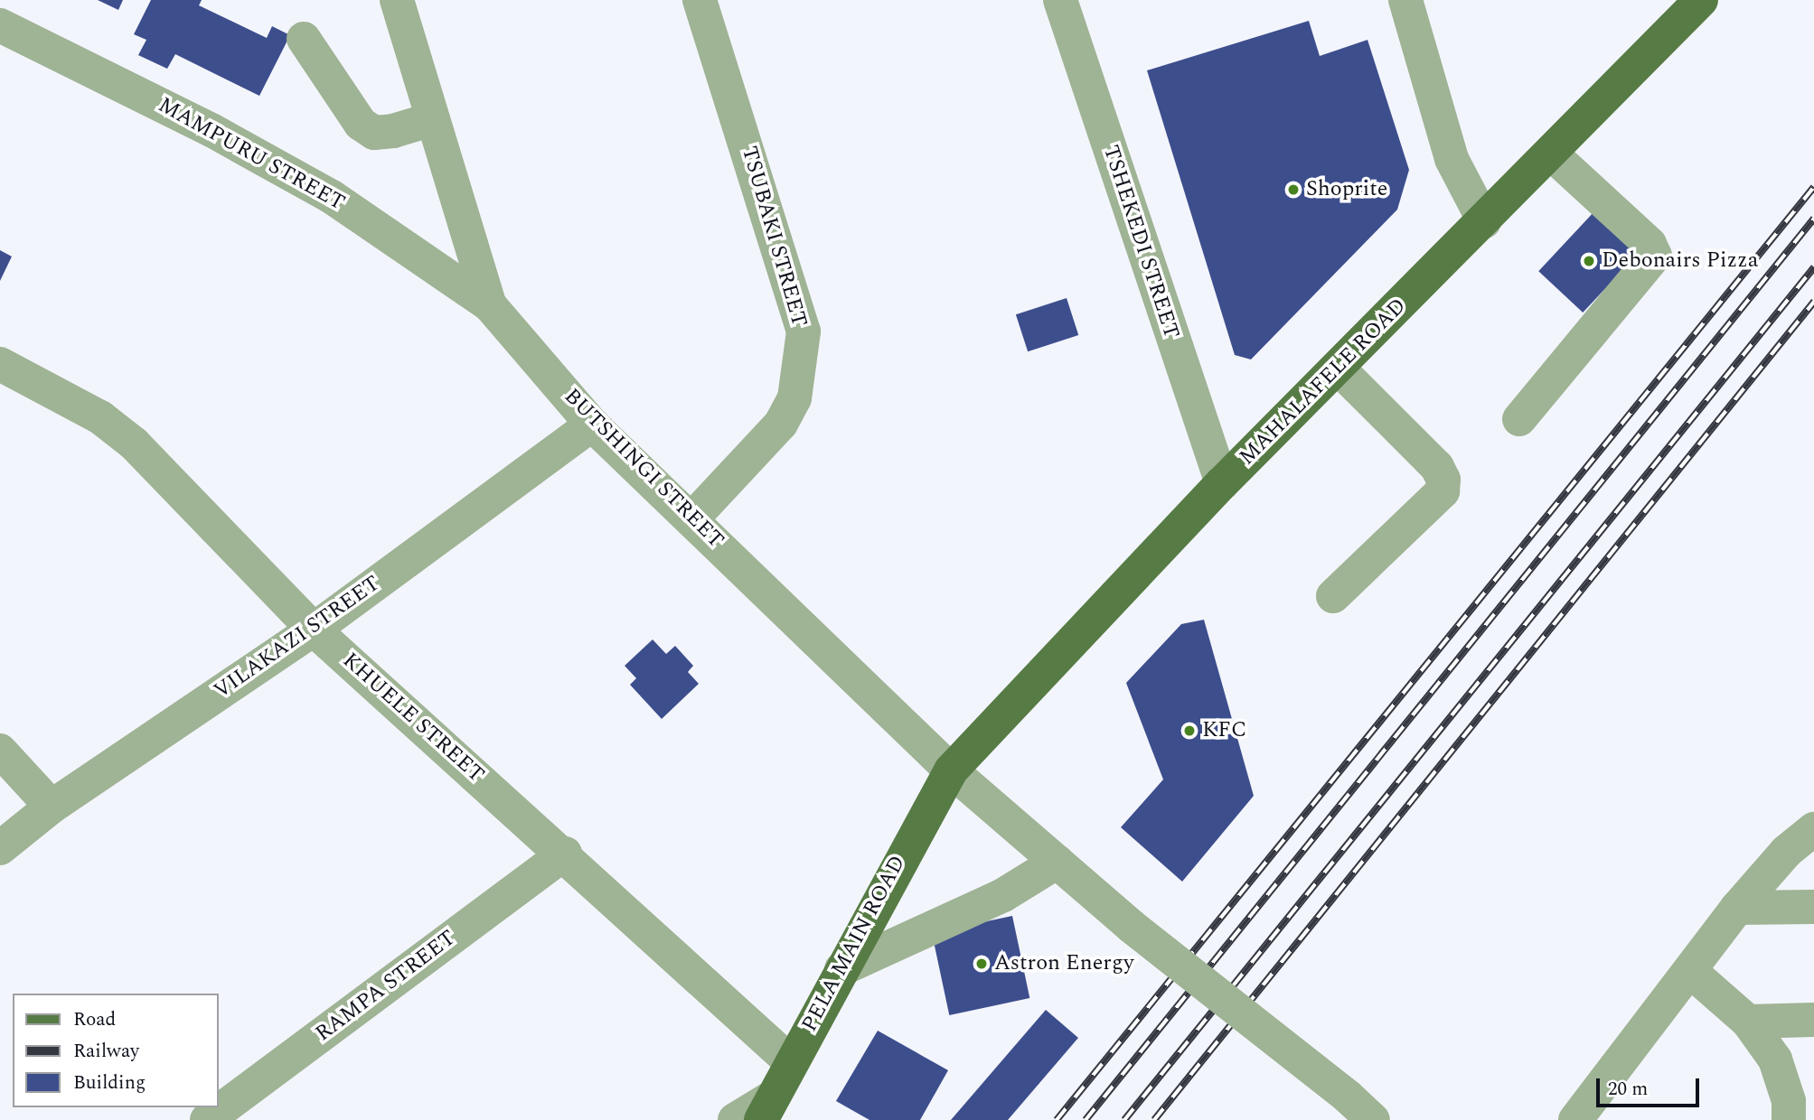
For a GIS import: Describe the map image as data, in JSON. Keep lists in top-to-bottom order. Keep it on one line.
{"streets":{"main road":["MAHALAFELE ROAD","PELA MAIN ROAD"],"street":["MAMPURU STREET","TSUBAKI STREET","TSHEKEDI STREET","BUTSHINGI STREET","VILAKAZI STREET","KHUELE STREET","RAMPA STREET"]},"crossings":[["MAMPURU STREET","BUTSHINGI STREET"],["TSUBAKI STREET","BUTSHINGI STREET"],["TSHEKEDI STREET","MAHALAFELE ROAD"],["MAHALAFELE ROAD","BUTSHINGI STREET"],["MAHALAFELE ROAD","PELA MAIN ROAD"],["BUTSHINGI STREET","VILAKAZI STREET"],["BUTSHINGI STREET","PELA MAIN ROAD"],["VILAKAZI STREET","KHUELE STREET"],["KHUELE STREET","PELA MAIN ROAD"],["KHUELE STREET","RAMPA STREET"]],"places":["Shoprite","Debonairs Pizza","KFC","Astron Energy"],"legend":["Road","Railway","Building"],"scale_bar":"20 m"}
